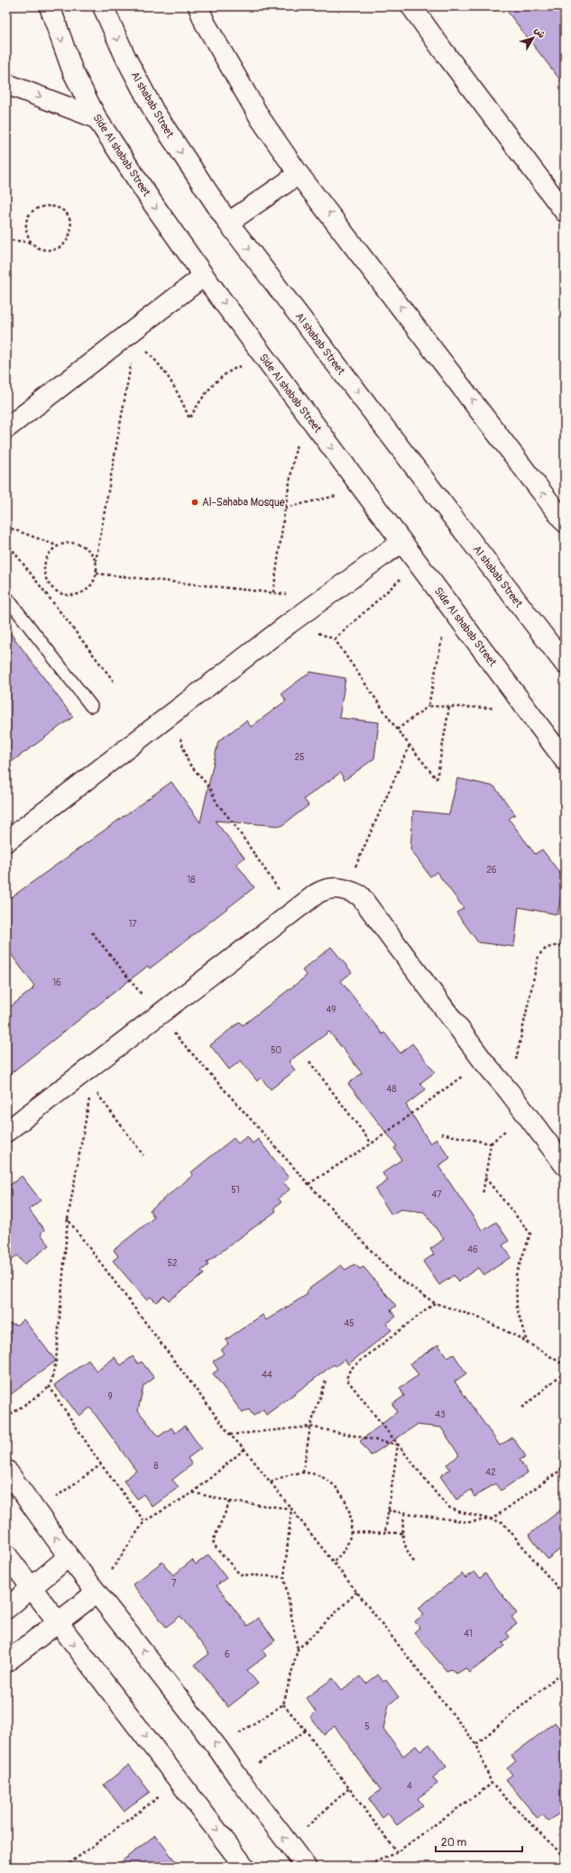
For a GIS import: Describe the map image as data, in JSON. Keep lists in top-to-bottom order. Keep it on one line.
{"streets":{"street":["Al shabab Street","Side Al shabab Street"]},"places":["Al-Sahaba Mosque"],"house_numbers":["25","26","18","17","16","49","50","48","51","47","46","52","45","44","9","43","8","42","7","41","6","5","4"],"scale_bar":"20 m","north":"top right"}
